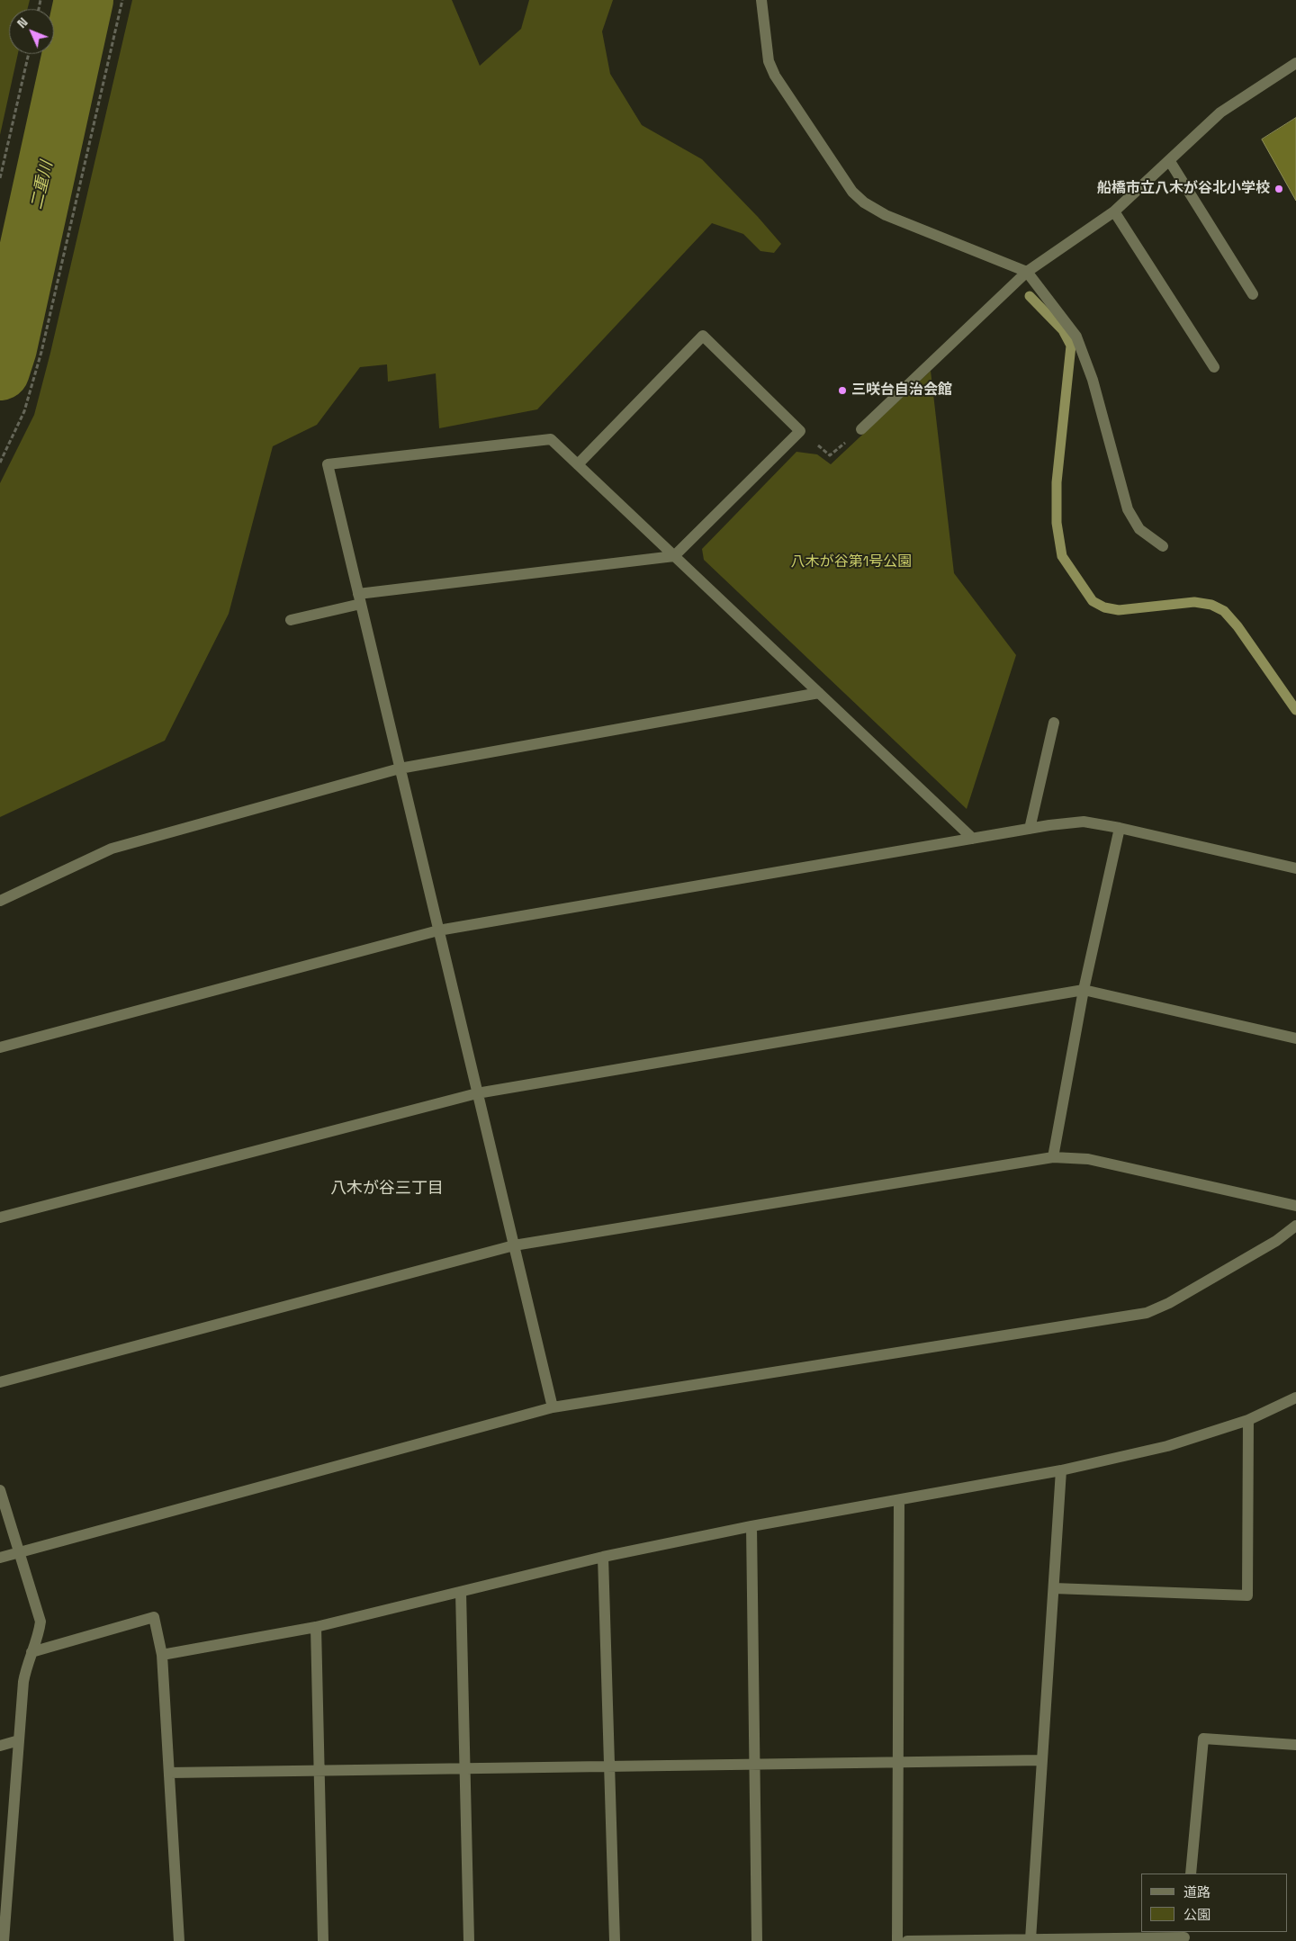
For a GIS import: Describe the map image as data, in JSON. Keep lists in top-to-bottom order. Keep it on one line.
{"districts":["八木が谷三丁目"],"water":["二重川"],"parks":["八木が谷第1号公園"],"places":["船橋市立八木が谷北小学校","三咲台自治会館"],"legend":["道路","公園"],"north":"top left"}
